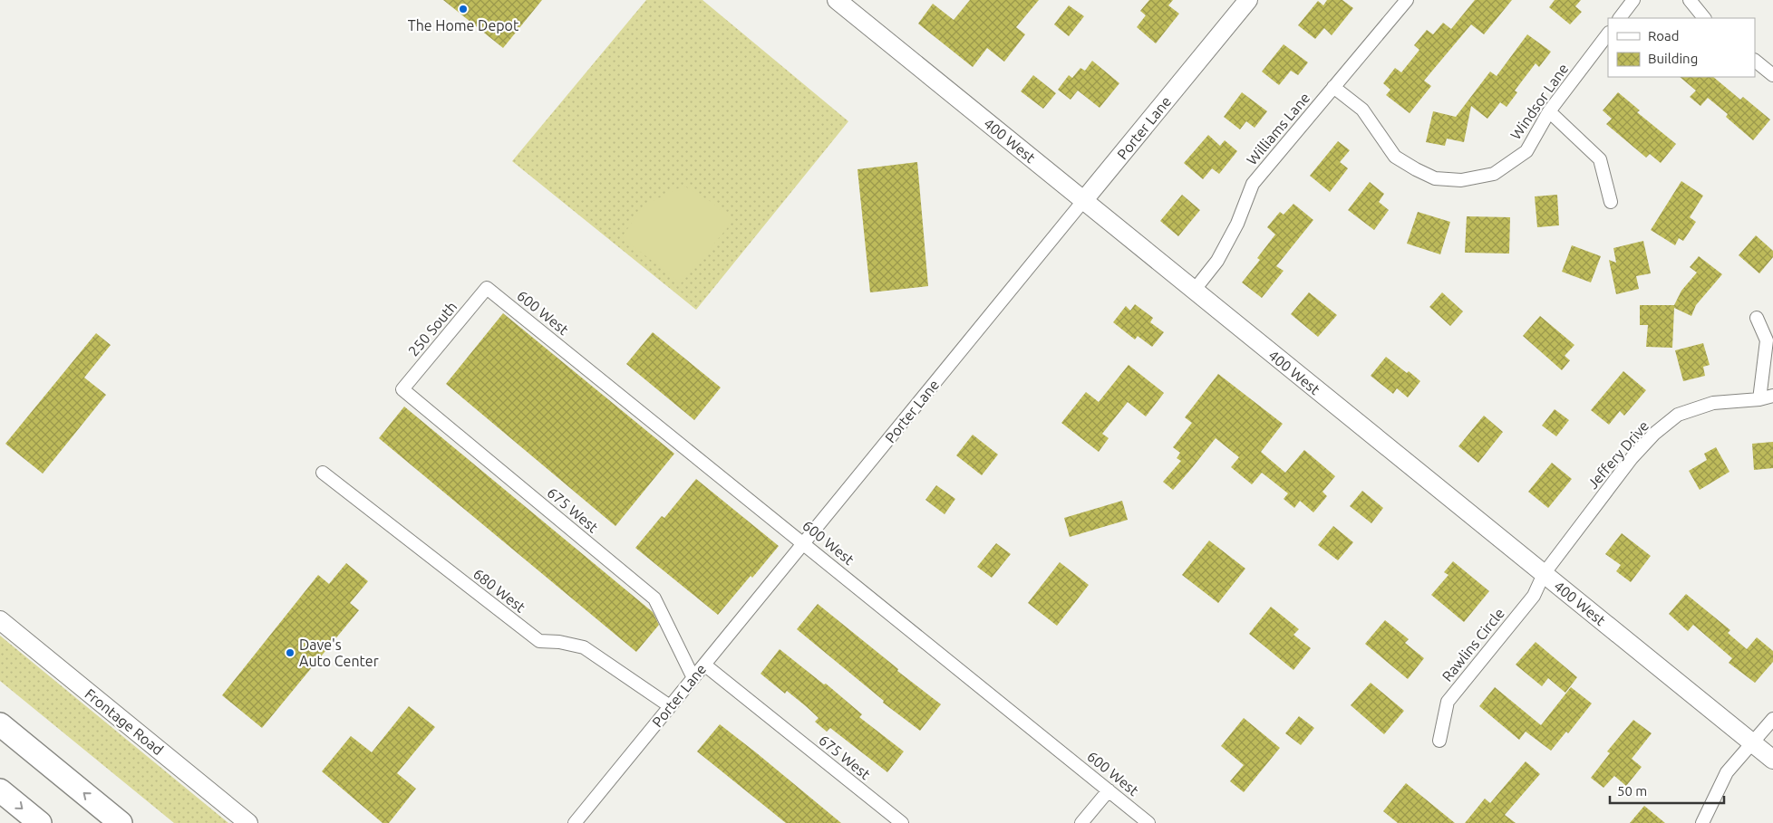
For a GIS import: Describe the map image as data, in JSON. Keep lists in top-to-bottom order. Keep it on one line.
{"streets":{"main road":["Porter Lane","400 West","Frontage Road"],"street":["Windsor Lane","Williams Lane","600 West","250 South","Jeffery Drive","675 West","680 West","Rawlins Circle"]},"crossings":[["Windsor Lane","Williams Lane"],["Porter Lane","400 West"],["Porter Lane","600 West"],["Porter Lane","675 West"],["Porter Lane","680 West"],["Williams Lane","400 West"],["400 West","Jeffery Drive"],["400 West","Rawlins Circle"],["600 West","250 South"],["250 South","675 West"],["Jeffery Drive","Rawlins Circle"]],"places":["The Home Depot","Dave's Auto Center"],"legend":["Road","Building"],"scale_bar":"50 m"}
